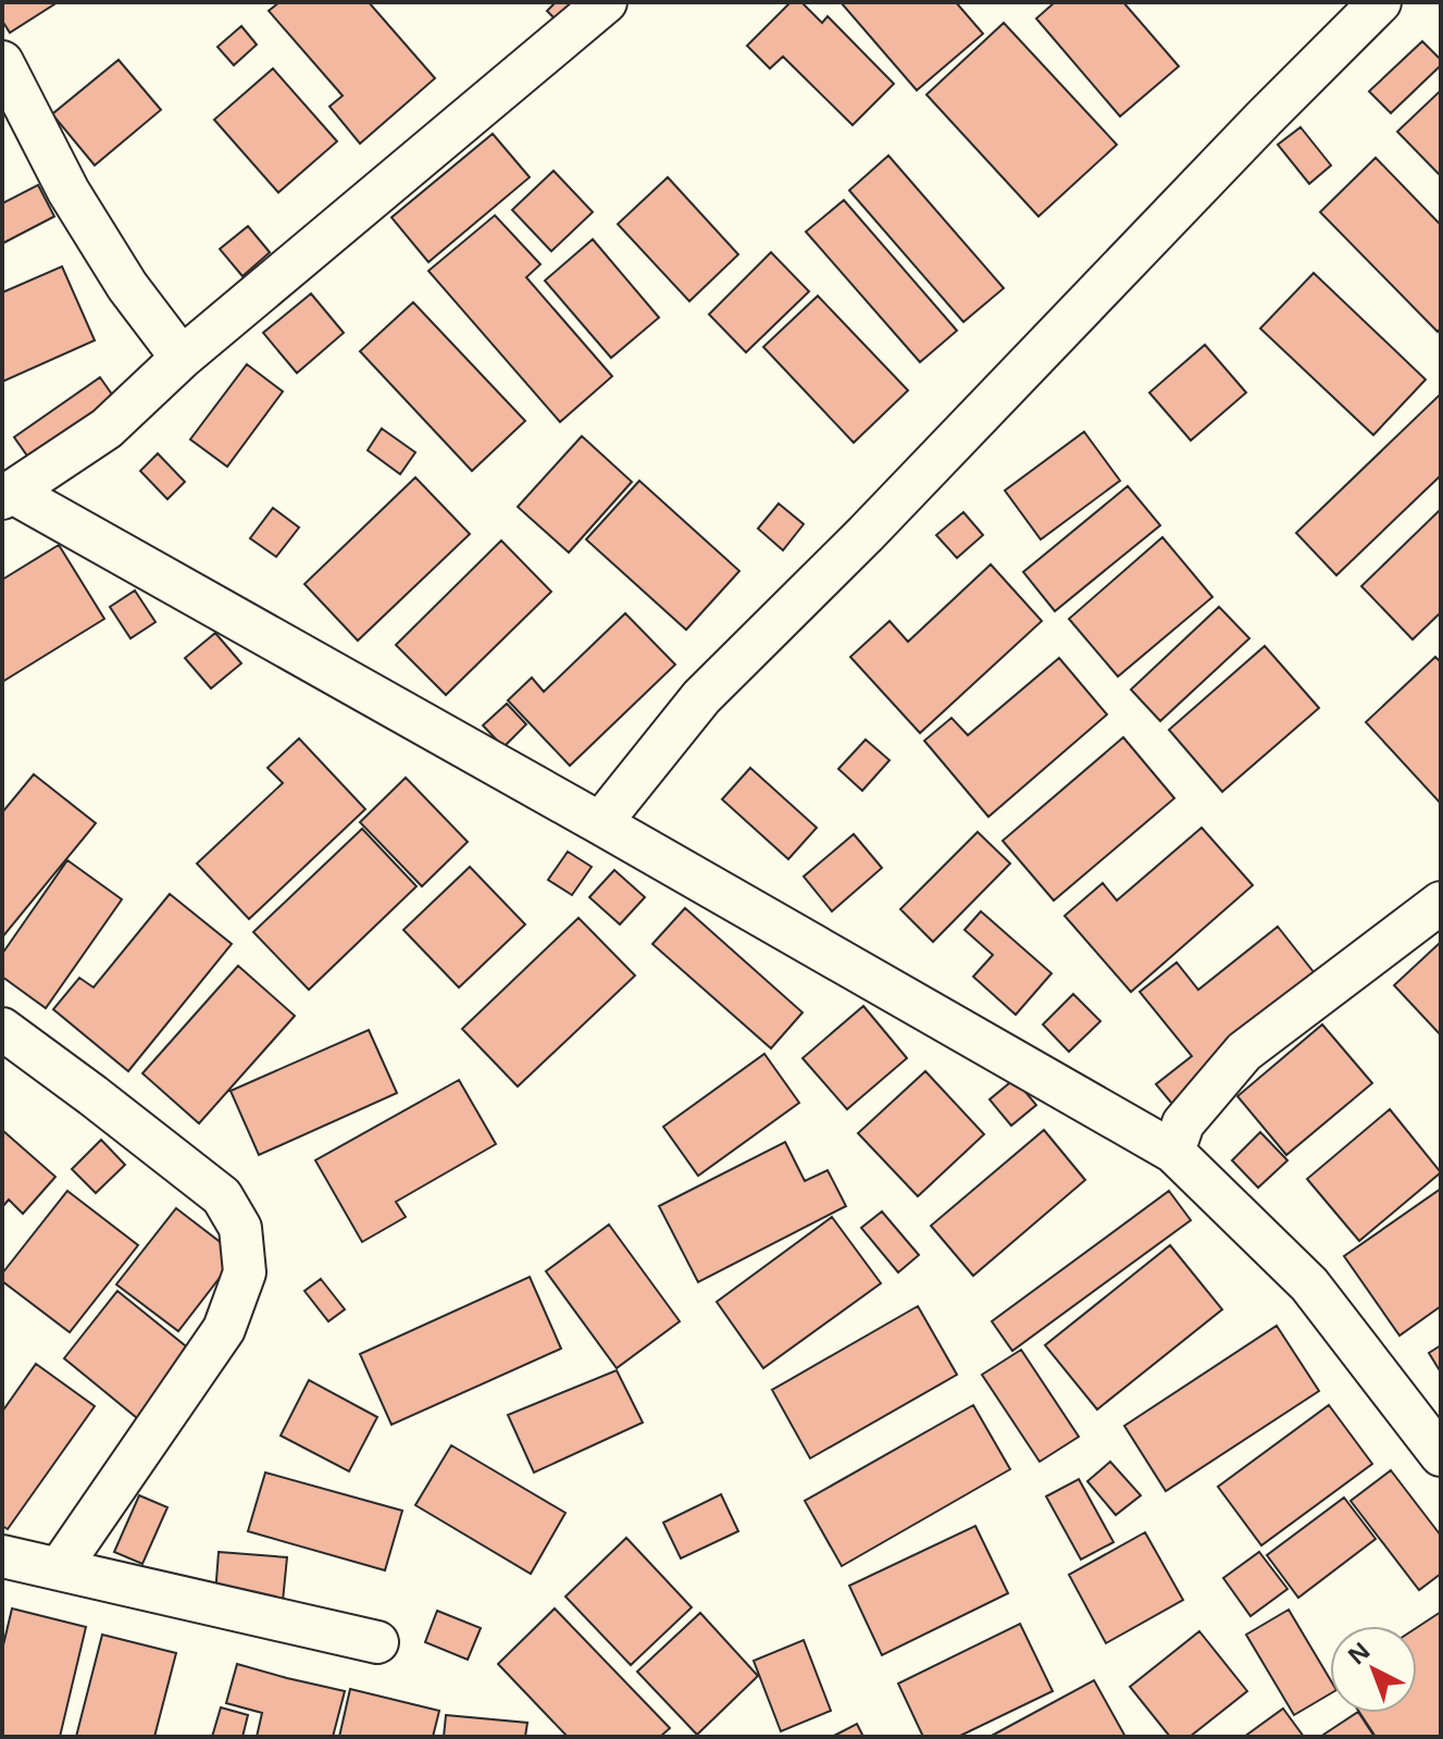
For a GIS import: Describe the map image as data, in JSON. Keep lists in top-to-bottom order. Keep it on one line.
{"north":"top left"}
